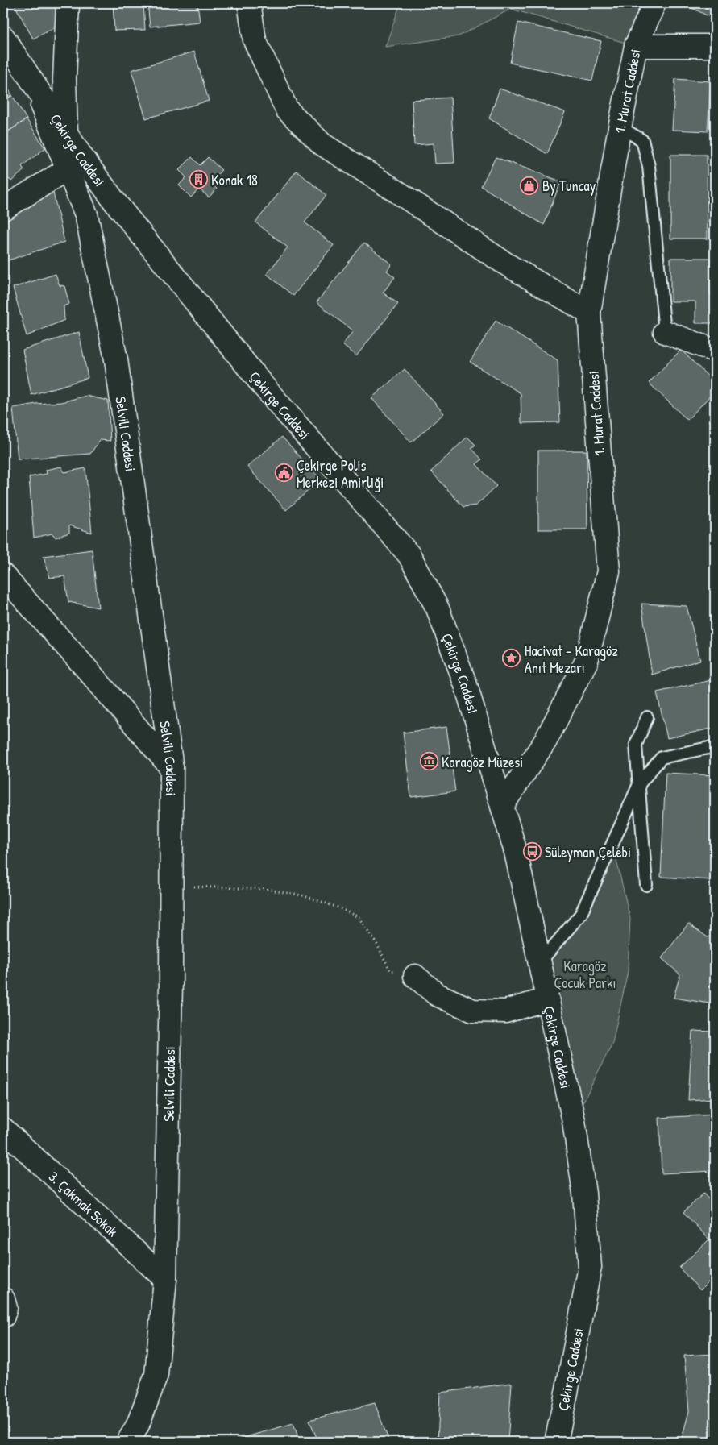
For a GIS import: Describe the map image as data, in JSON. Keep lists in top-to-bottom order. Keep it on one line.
{"streets":{"street":["1. Murat Caddesi","Çekirge Caddesi","Selvili Caddesi","3. Çakmak Sokak"]},"crossings":[["1. Murat Caddesi","Çekirge Caddesi"],["Çekirge Caddesi","Selvili Caddesi"],["Selvili Caddesi","3. Çakmak Sokak"]],"parks":["Karagöz Çocuk Parkı"],"places":{"building":["Konak 18"],"shop":["By Tuncay"],"public building":["Çekirge Polis Merkezi Amirliği"],"place":["Hacivat - Karagöz Anıt Mezarı"],"museum":["Karagöz Müzesi"],"bus stop":["Süleyman Çelebi"]}}
